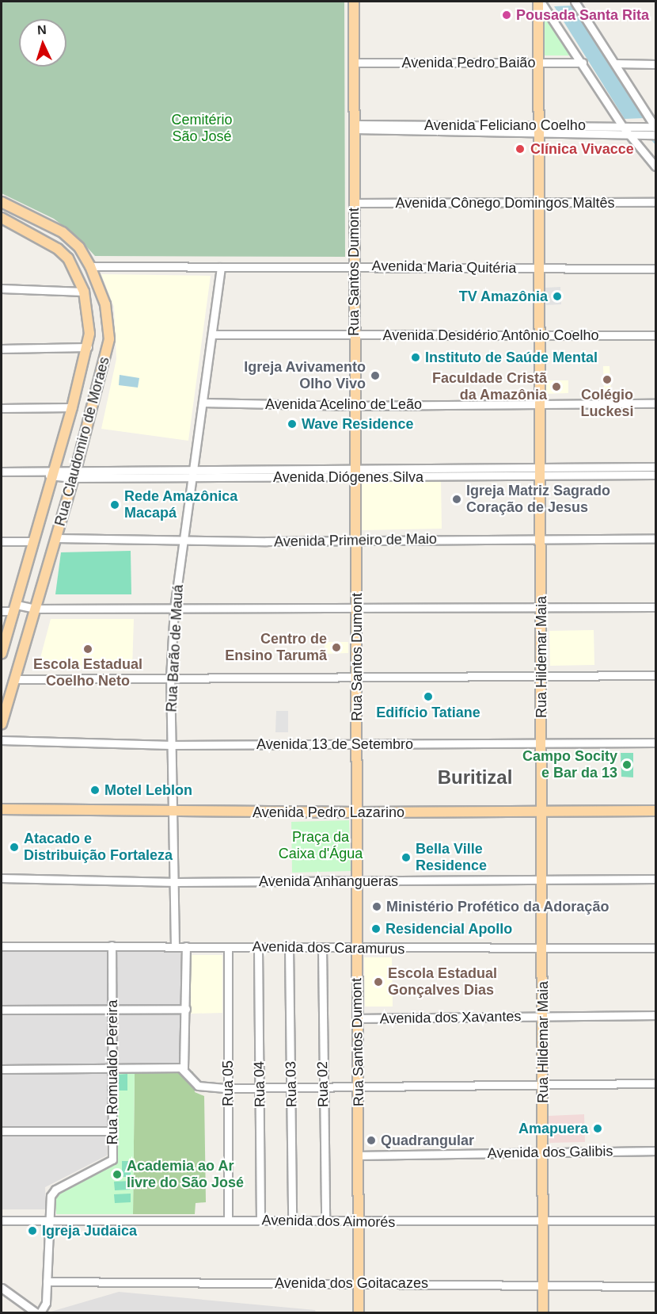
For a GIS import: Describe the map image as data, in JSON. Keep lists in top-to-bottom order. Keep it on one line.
{"streets":{"main road":["Rua Santos Dumont","Rua Claudomiro de Moraes","Rua Hildemar Maia","Avenida Pedro Lazarino"],"street":["Avenida Pedro Baião","Avenida Feliciano Coelho","Avenida Cônego Domingos Maltês","Avenida Maria Quitéria","Avenida Desidério Antônio Coelho","Avenida Acelino de Leão","Avenida Diógenes Silva","Avenida Primeiro de Maio","Rua Barão de Mauá","Avenida 13 de Setembro","Avenida Anhangueras","Avenida dos Caramurus","Avenida dos Xavantes","Rua Romualdo Pereira","Rua 05","Rua 04","Rua 03","Rua 02","Avenida dos Galibis","Avenida dos Aimorés","Avenida dos Goitacazes"]},"crossings":[["Avenida Pedro Baião","Rua Santos Dumont"],["Avenida Pedro Baião","Rua Hildemar Maia"],["Avenida Feliciano Coelho","Rua Santos Dumont"],["Avenida Feliciano Coelho","Rua Hildemar Maia"],["Avenida Cônego Domingos Maltês","Rua Santos Dumont"],["Avenida Cônego Domingos Maltês","Rua Hildemar Maia"],["Avenida Maria Quitéria","Rua Santos Dumont"],["Avenida Maria Quitéria","Rua Claudomiro de Moraes"],["Avenida Maria Quitéria","Rua Barão de Mauá"],["Avenida Maria Quitéria","Rua Hildemar Maia"],["Rua Santos Dumont","Avenida Desidério Antônio Coelho"],["Rua Santos Dumont","Avenida Acelino de Leão"],["Rua Santos Dumont","Avenida Diógenes Silva"],["Rua Santos Dumont","Avenida Primeiro de Maio"],["Rua Santos Dumont","Avenida 13 de Setembro"],["Rua Santos Dumont","Avenida Pedro Lazarino"],["Rua Santos Dumont","Avenida Anhangueras"],["Rua Santos Dumont","Avenida dos Caramurus"],["Rua Santos Dumont","Avenida dos Xavantes"],["Rua Santos Dumont","Avenida dos Galibis"],["Rua Santos Dumont","Avenida dos Aimorés"],["Rua Santos Dumont","Avenida dos Goitacazes"],["Avenida Desidério Antônio Coelho","Rua Barão de Mauá"],["Avenida Desidério Antônio Coelho","Rua Hildemar Maia"],["Avenida Acelino de Leão","Rua Barão de Mauá"],["Avenida Acelino de Leão","Rua Hildemar Maia"],["Rua Claudomiro de Moraes","Avenida Diógenes Silva"],["Rua Claudomiro de Moraes","Avenida Primeiro de Maio"],["Avenida Diógenes Silva","Rua Barão de Mauá"],["Avenida Diógenes Silva","Rua Hildemar Maia"],["Avenida Primeiro de Maio","Rua Barão de Mauá"],["Avenida Primeiro de Maio","Rua Hildemar Maia"],["Rua Barão de Mauá","Avenida 13 de Setembro"],["Rua Barão de Mauá","Avenida Pedro Lazarino"],["Rua Barão de Mauá","Avenida Anhangueras"],["Rua Barão de Mauá","Avenida dos Caramurus"],["Rua Hildemar Maia","Avenida 13 de Setembro"],["Rua Hildemar Maia","Avenida Pedro Lazarino"],["Rua Hildemar Maia","Avenida Anhangueras"],["Rua Hildemar Maia","Avenida dos Caramurus"],["Rua Hildemar Maia","Avenida dos Xavantes"],["Rua Hildemar Maia","Avenida dos Galibis"],["Rua Hildemar Maia","Avenida dos Aimorés"],["Rua Hildemar Maia","Avenida dos Goitacazes"],["Avenida dos Caramurus","Rua Romualdo Pereira"],["Avenida dos Caramurus","Rua 05"],["Avenida dos Caramurus","Rua 04"],["Avenida dos Caramurus","Rua 03"],["Avenida dos Caramurus","Rua 02"],["Rua Romualdo Pereira","Avenida dos Aimorés"],["Rua 05","Avenida dos Aimorés"],["Rua 04","Avenida dos Aimorés"],["Rua 03","Avenida dos Aimorés"],["Rua 02","Avenida dos Aimorés"]],"districts":["Buritizal"],"parks":["Cemitério São José","Praça da Caixa d'Água"],"places":["Pousada Santa Rita","Clínica Vivacce","TV Amazônia","Instituto de Saúde Mental","Igreja Avivamento Olho Vivo","Colégio Luckesi","Faculdade Cristã da Amazônia","Wave Residence","Igreja Matriz Sagrado Coração de Jesus","Rede Amazônica Macapá","Centro de Ensino Tarumã","Escola Estadual Coelho Neto","Edifício Tatiane","Campo Socity e Bar da 13","Motel Leblon","Atacado e Distribuição Fortaleza","Bella Ville Residence","Ministério Profético da Adoração","Residencial Apollo","Escola Estadual Gonçalves Dias","Amapuera","Quadrangular","Academia ao Ar livre do São José","Igreja Judaica"],"north":"top"}
